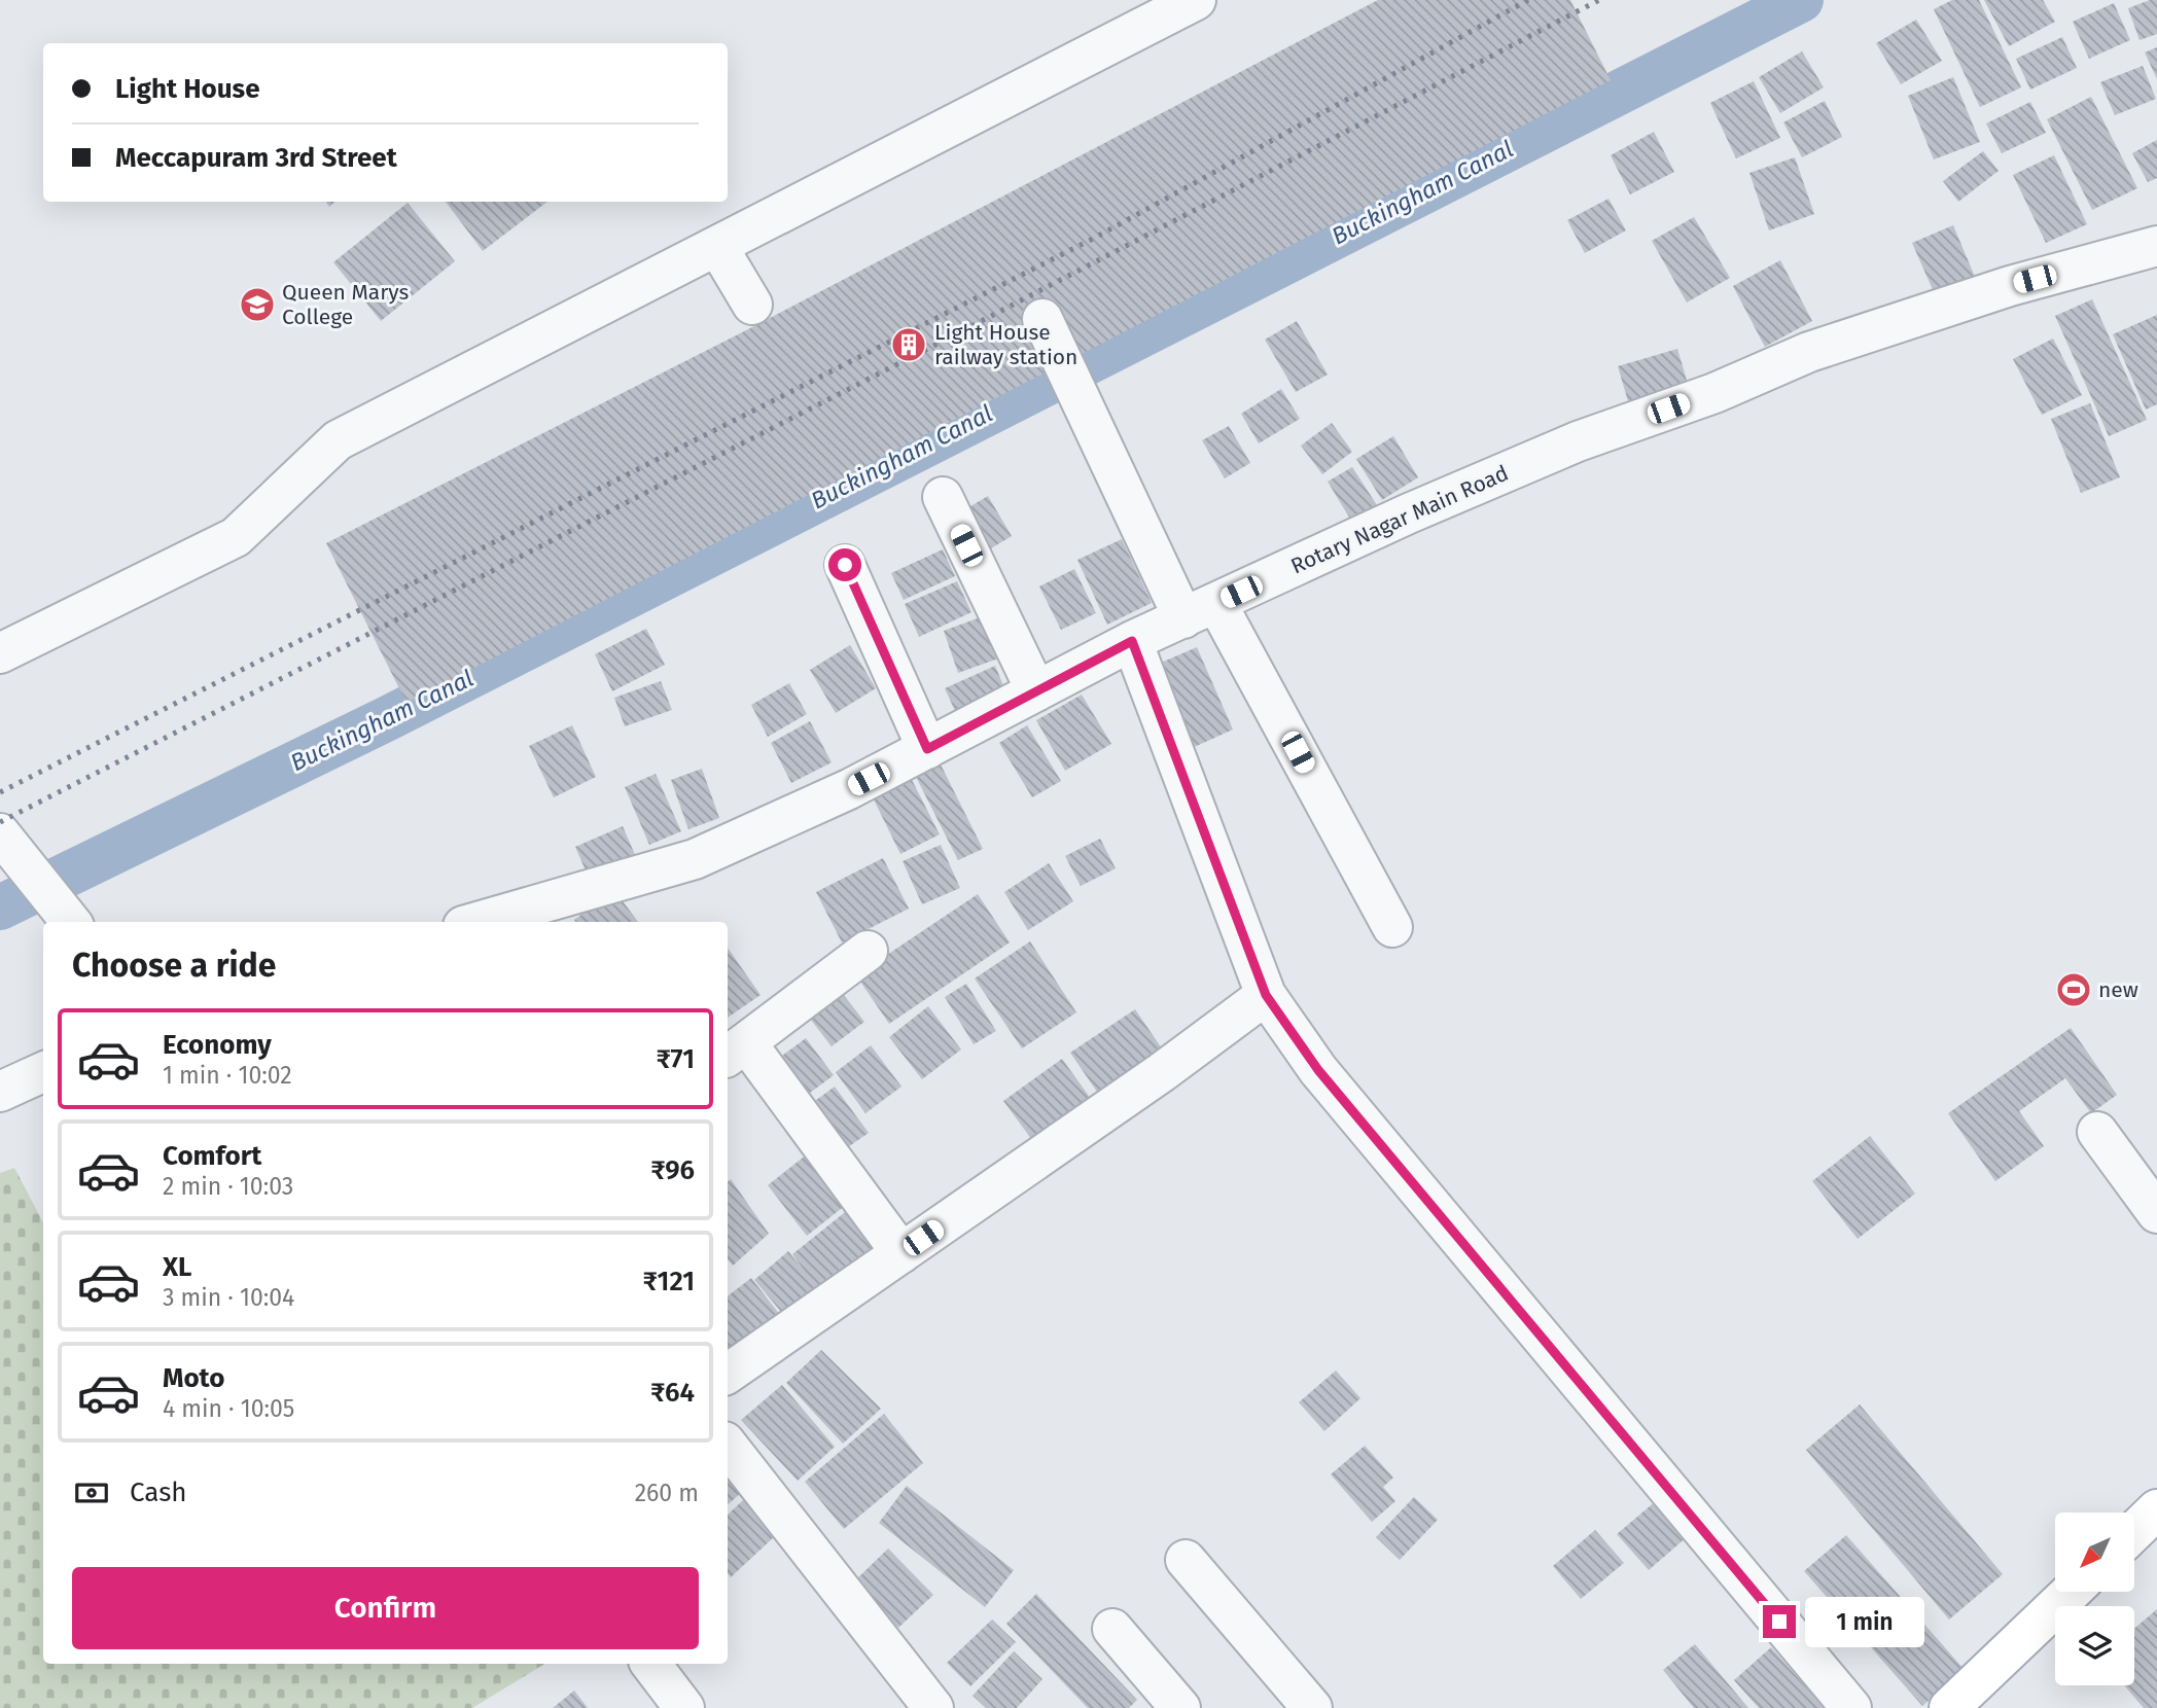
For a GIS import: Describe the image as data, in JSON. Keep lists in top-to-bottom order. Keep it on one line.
{"streets":{"street":["Rotary Nagar Main Road"]},"water":["Buckingham Canal"],"places":{"school or university":["Queen Marys College"],"building":["Light House railway station"],"sports":["new"]},"north":"bottom left","page":{"banner":["Light House","Meccapuram 3rd Street"],"heading":"Choose a ride","list":[{"name":"Economy","note":"1 min · 10:02","value":"₹71"},{"name":"Comfort","note":"2 min · 10:03","value":"₹96"},{"name":"XL","note":"3 min · 10:04","value":"₹121"},{"name":"Moto","note":"4 min · 10:05","value":"₹64"}],"pay":["Cash","260 m"],"buttons":"Confirm","bubble":"1 min"}}
